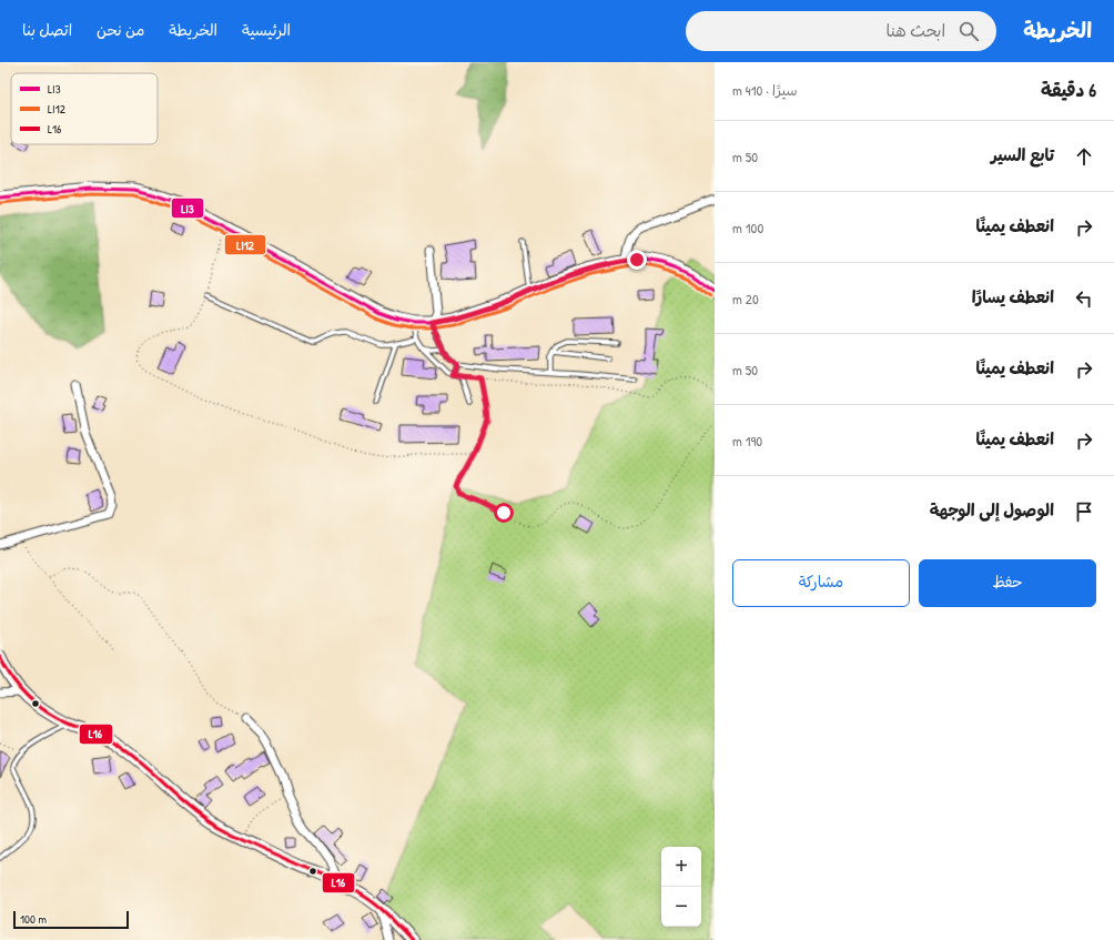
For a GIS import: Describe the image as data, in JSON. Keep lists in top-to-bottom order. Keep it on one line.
{"lines":["transit line LI3","transit line LI12","transit line L16"],"legend":["LI3","LI12","L16"],"scale_bar":"100 m","page":{"header":"الخريطة","search":"ابحث هنا","nav":["الرئيسية","الخريطة","من نحن","اتصل بنا"],"heading":["6 دقيقة","سيرًا · 410 m"],"list":[["تابع السير","50 m"],["انعطف يمينًا","100 m"],["انعطف يسارًا","20 m"],["انعطف يمينًا","50 m"],["انعطف يمينًا","190 m"],"الوصول إلى الوجهة"],"buttons":["حفظ","مشاركة"],"map_buttons":["+","−"],"scale":"100 m"}}
